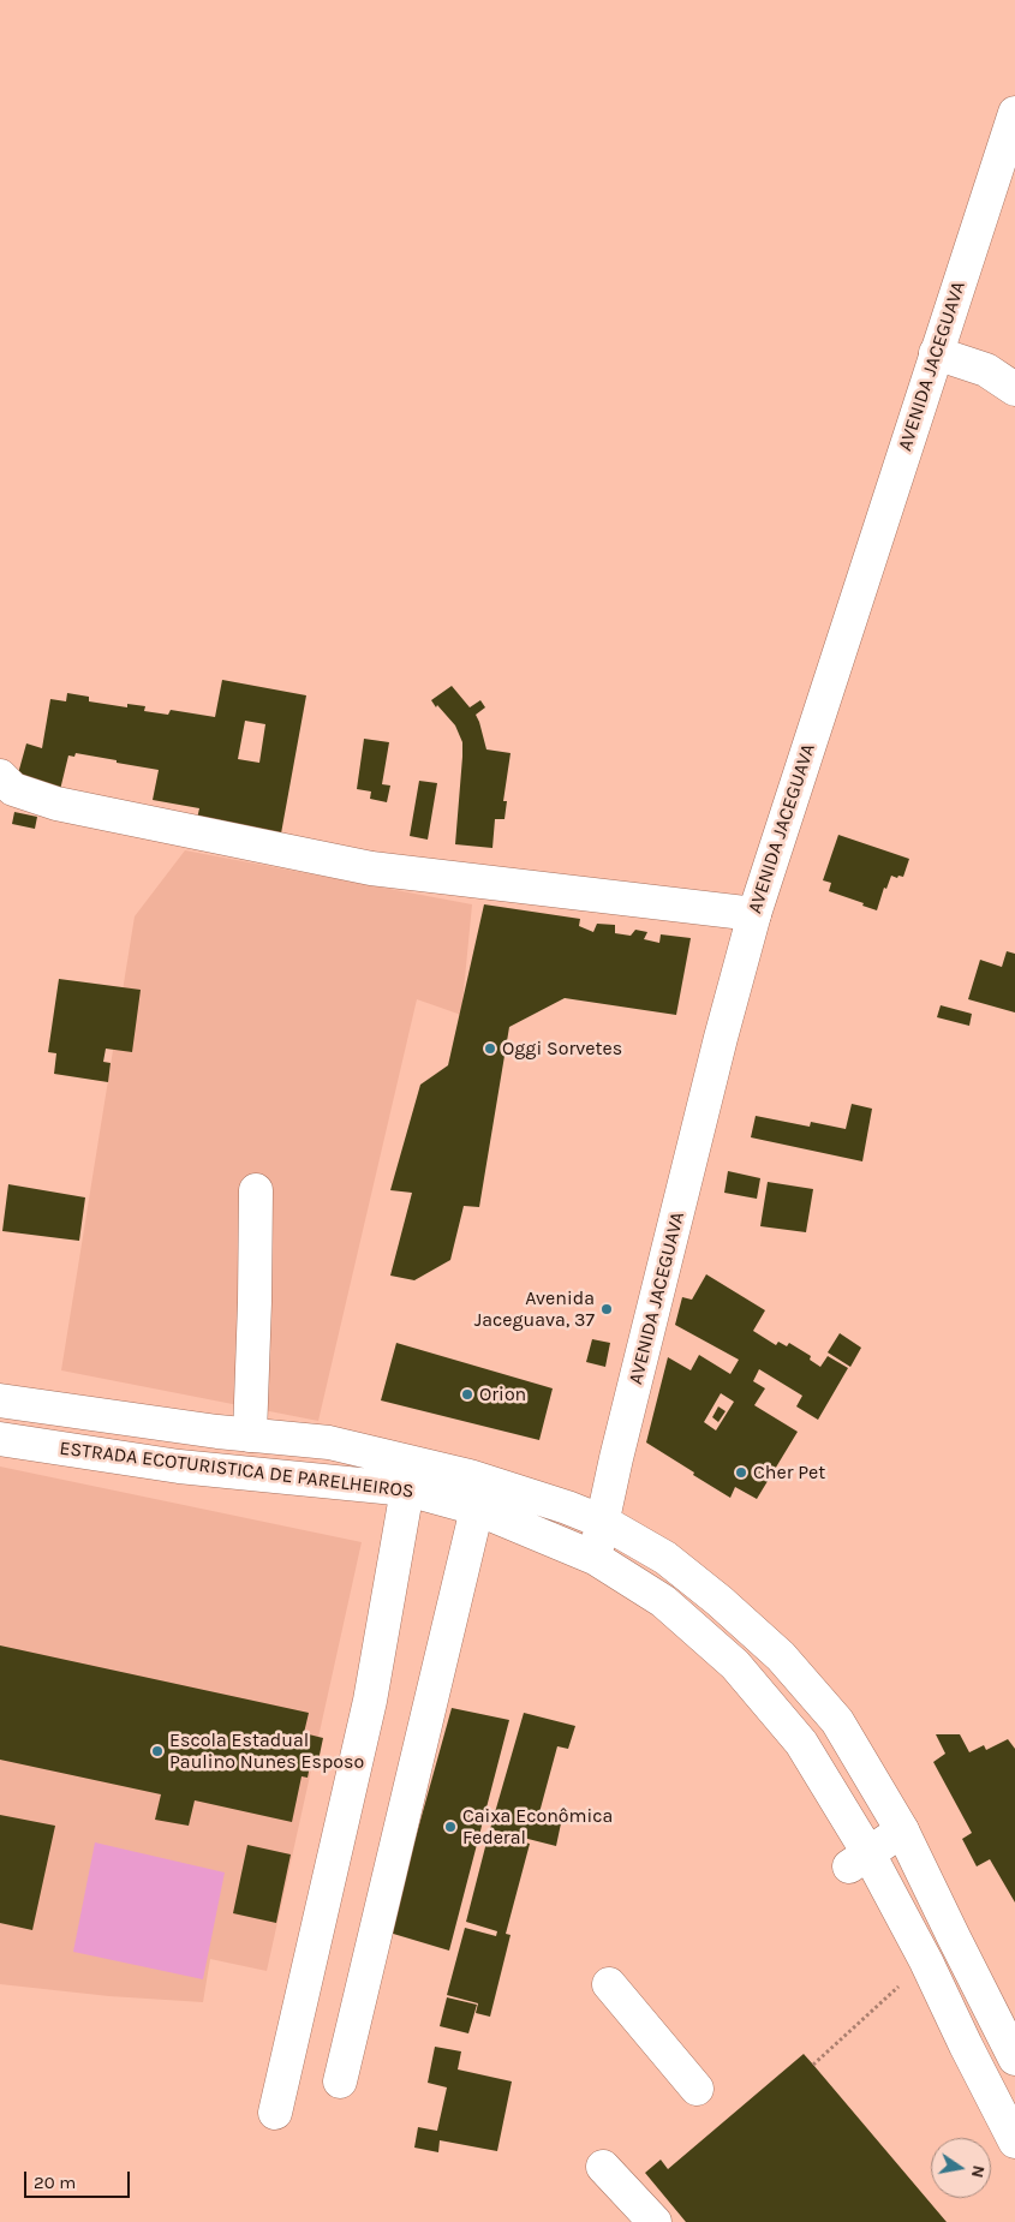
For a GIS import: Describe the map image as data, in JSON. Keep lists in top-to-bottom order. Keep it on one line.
{"streets":{"main road":["AVENIDA JACEGUAVA","ESTRADA ECOTURISTICA DE PARELHEIROS"]},"crossings":[["AVENIDA JACEGUAVA","ESTRADA ECOTURISTICA DE PARELHEIROS"]],"places":["Oggi Sorvetes","Avenida Jaceguava, 37","Orion","Cher Pet","Escola Estadual Paulino Nunes Esposo","Caixa Econômica Federal"],"scale_bar":"20 m","north":"right"}
